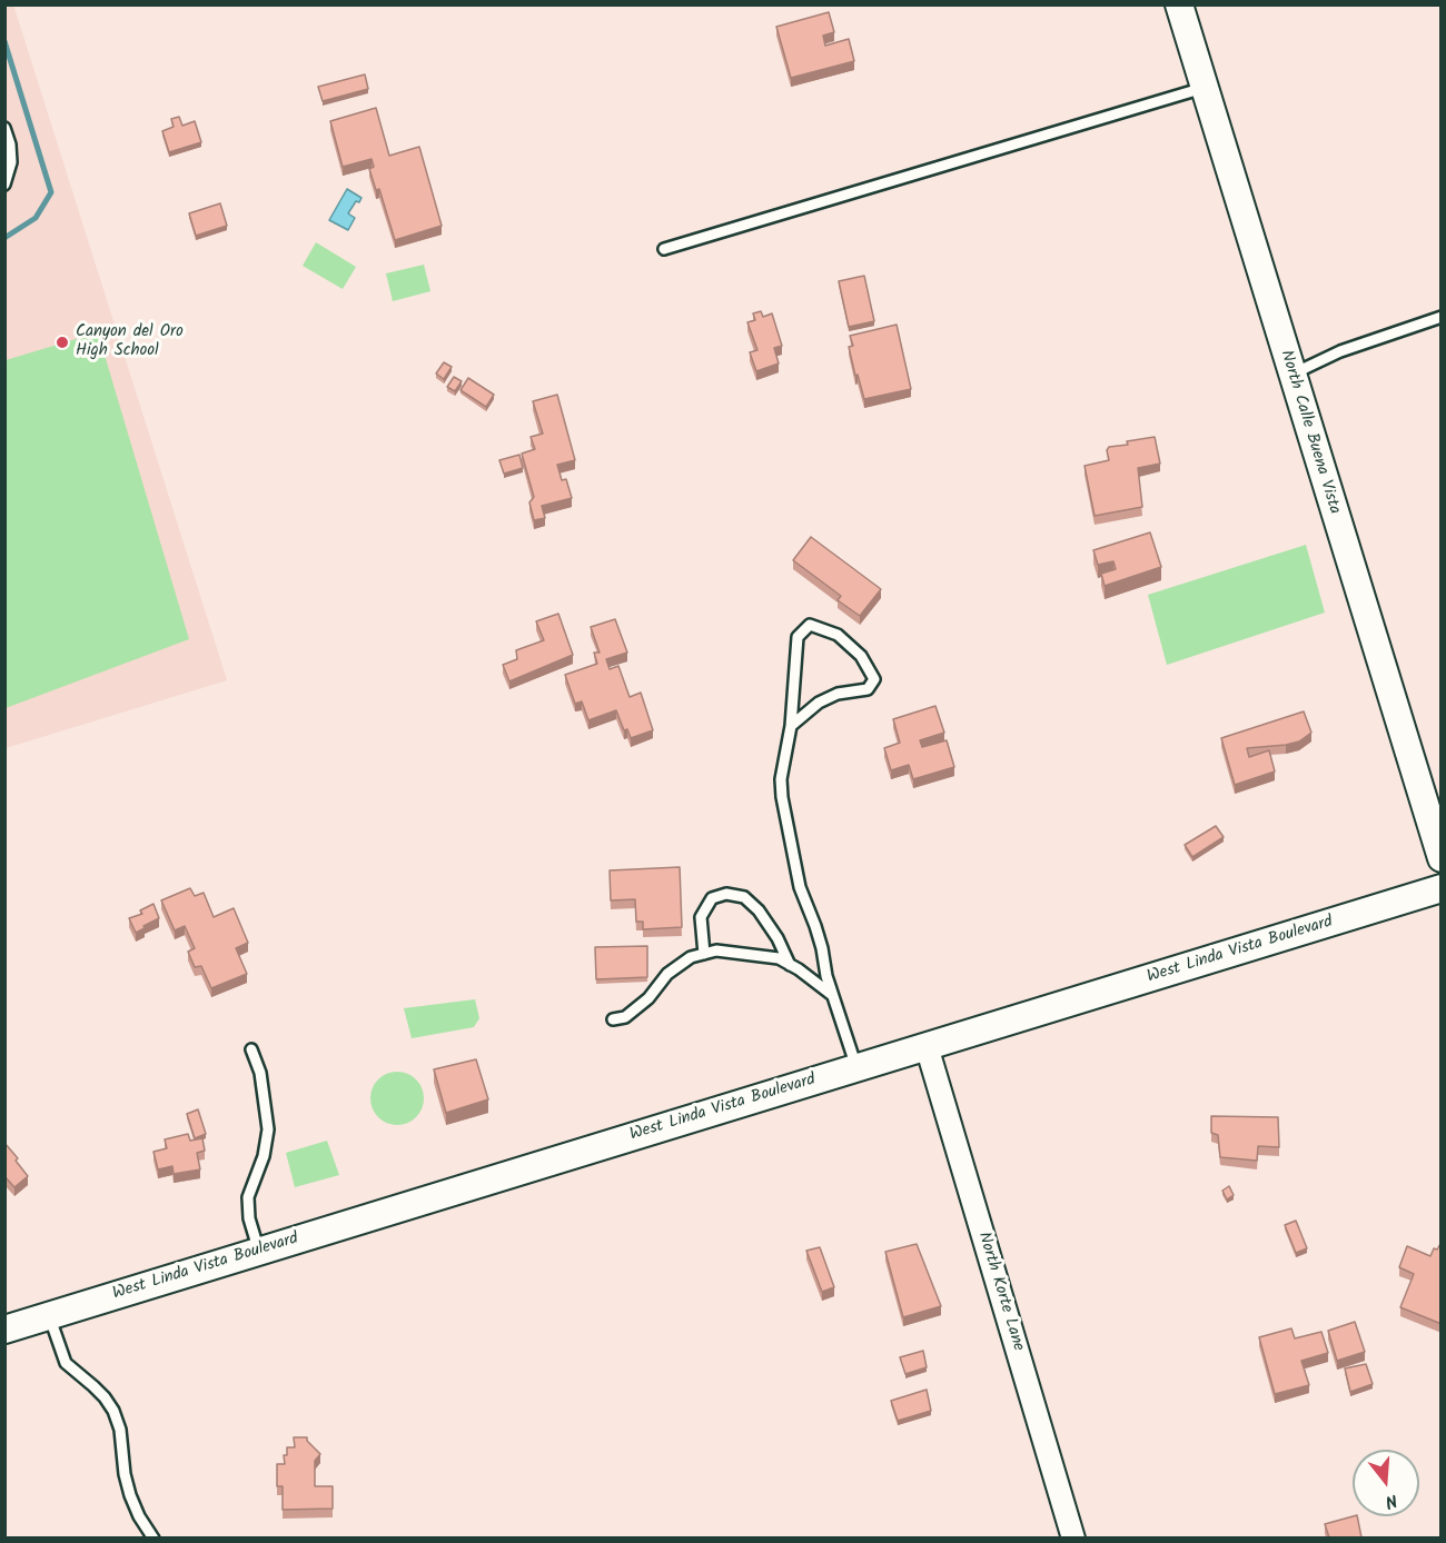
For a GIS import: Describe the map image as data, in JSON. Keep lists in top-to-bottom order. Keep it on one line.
{"streets":{"street":["North Calle Buena Vista","West Linda Vista Boulevard","North Korte Lane"]},"crossings":[["West Linda Vista Boulevard","North Korte Lane"]],"places":["Canyon del Oro High School"],"north":"bottom"}
